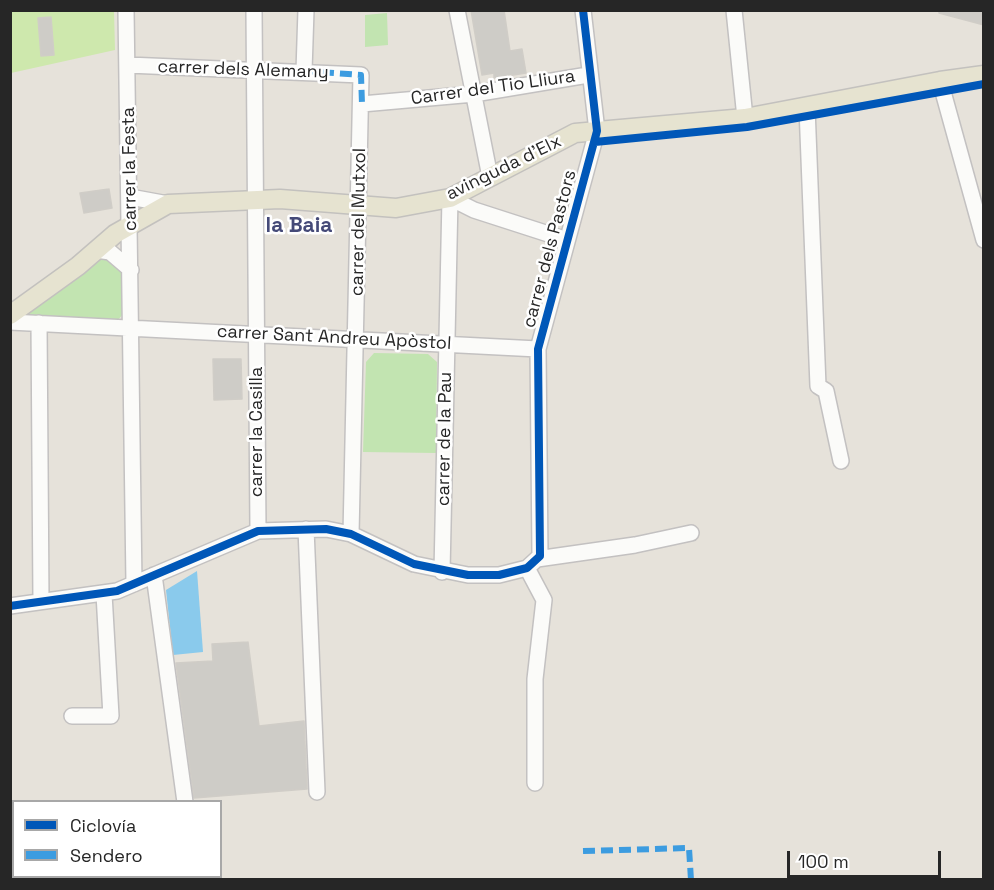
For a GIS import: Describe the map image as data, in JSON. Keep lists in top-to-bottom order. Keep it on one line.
{"streets":{"main road":["avinguda d'Elx"],"street":["carrer dels Alemany","Carrer del Tio Lliura","carrer la Festa","carrer del Mutxol","carrer dels Pastors","carrer Sant Andreu Apòstol","carrer la Casilla","carrer de la Pau"]},"crossings":[["carrer dels Alemany","carrer la Festa"],["carrer dels Alemany","carrer del Mutxol"],["carrer dels Alemany","carrer la Casilla"],["Carrer del Tio Lliura","carrer del Mutxol"],["avinguda d'Elx","carrer la Festa"],["avinguda d'Elx","carrer del Mutxol"],["avinguda d'Elx","carrer dels Pastors"],["avinguda d'Elx","carrer la Casilla"],["avinguda d'Elx","carrer de la Pau"],["carrer la Festa","carrer Sant Andreu Apòstol"],["carrer del Mutxol","carrer Sant Andreu Apòstol"],["carrer dels Pastors","carrer Sant Andreu Apòstol"],["carrer Sant Andreu Apòstol","carrer la Casilla"],["carrer Sant Andreu Apòstol","carrer de la Pau"]],"districts":["la Baia"],"legend":["Ciclovía","Sendero"],"scale_bar":"100 m"}
